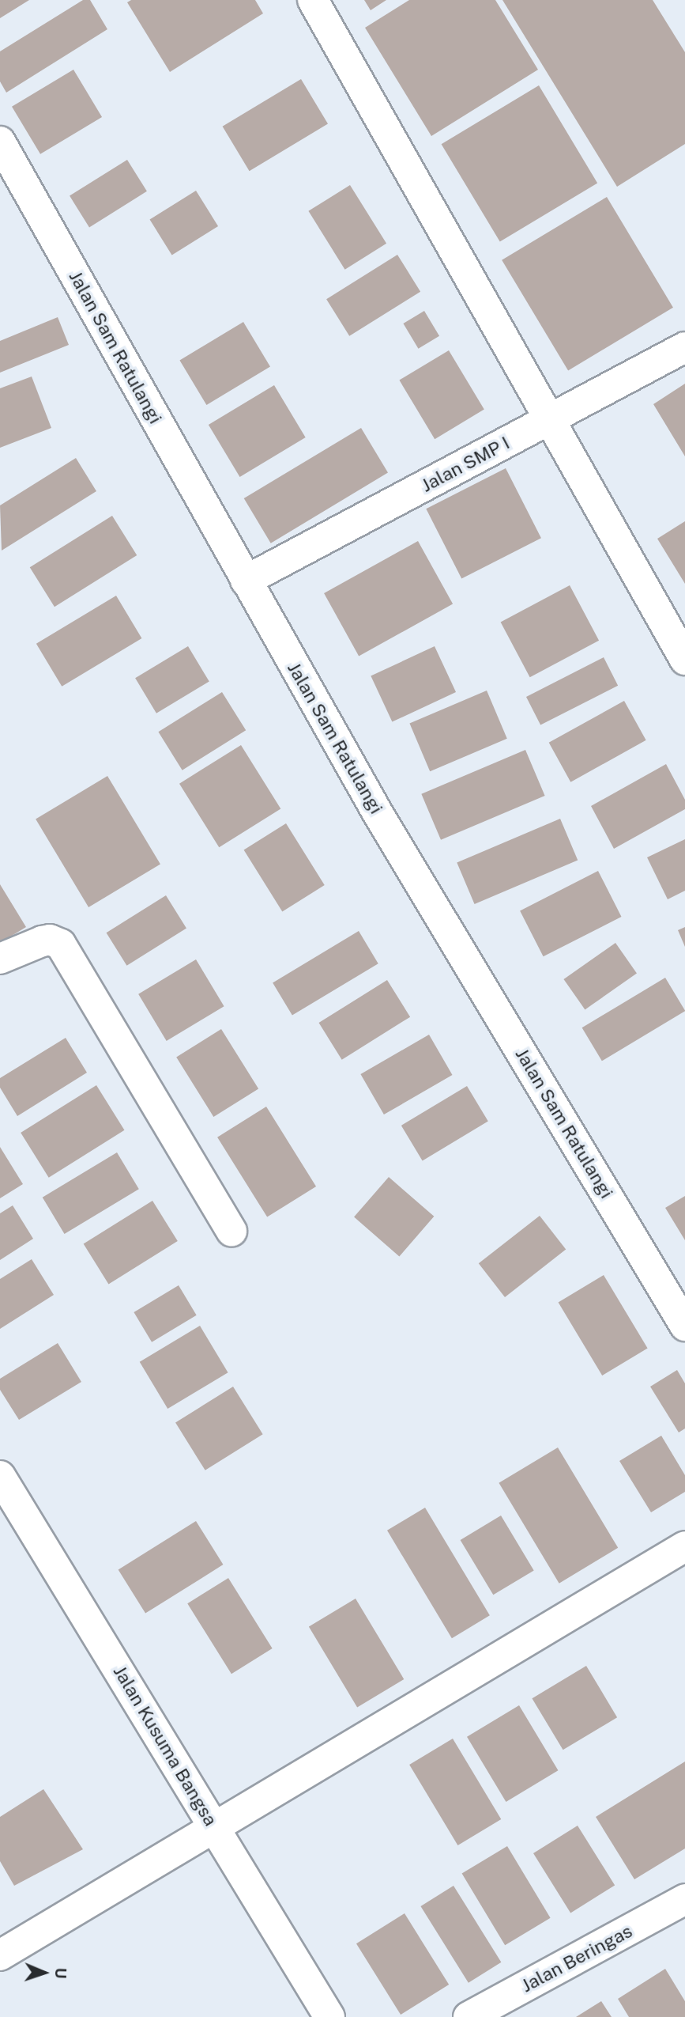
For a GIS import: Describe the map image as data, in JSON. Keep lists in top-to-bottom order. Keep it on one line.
{"streets":{"street":["Jalan Sam Ratulangi","Jalan SMP I","Jalan Kusuma Bangsa","Jalan Beringas"]},"crossings":[["Jalan Sam Ratulangi","Jalan SMP I"]],"north":"right"}
